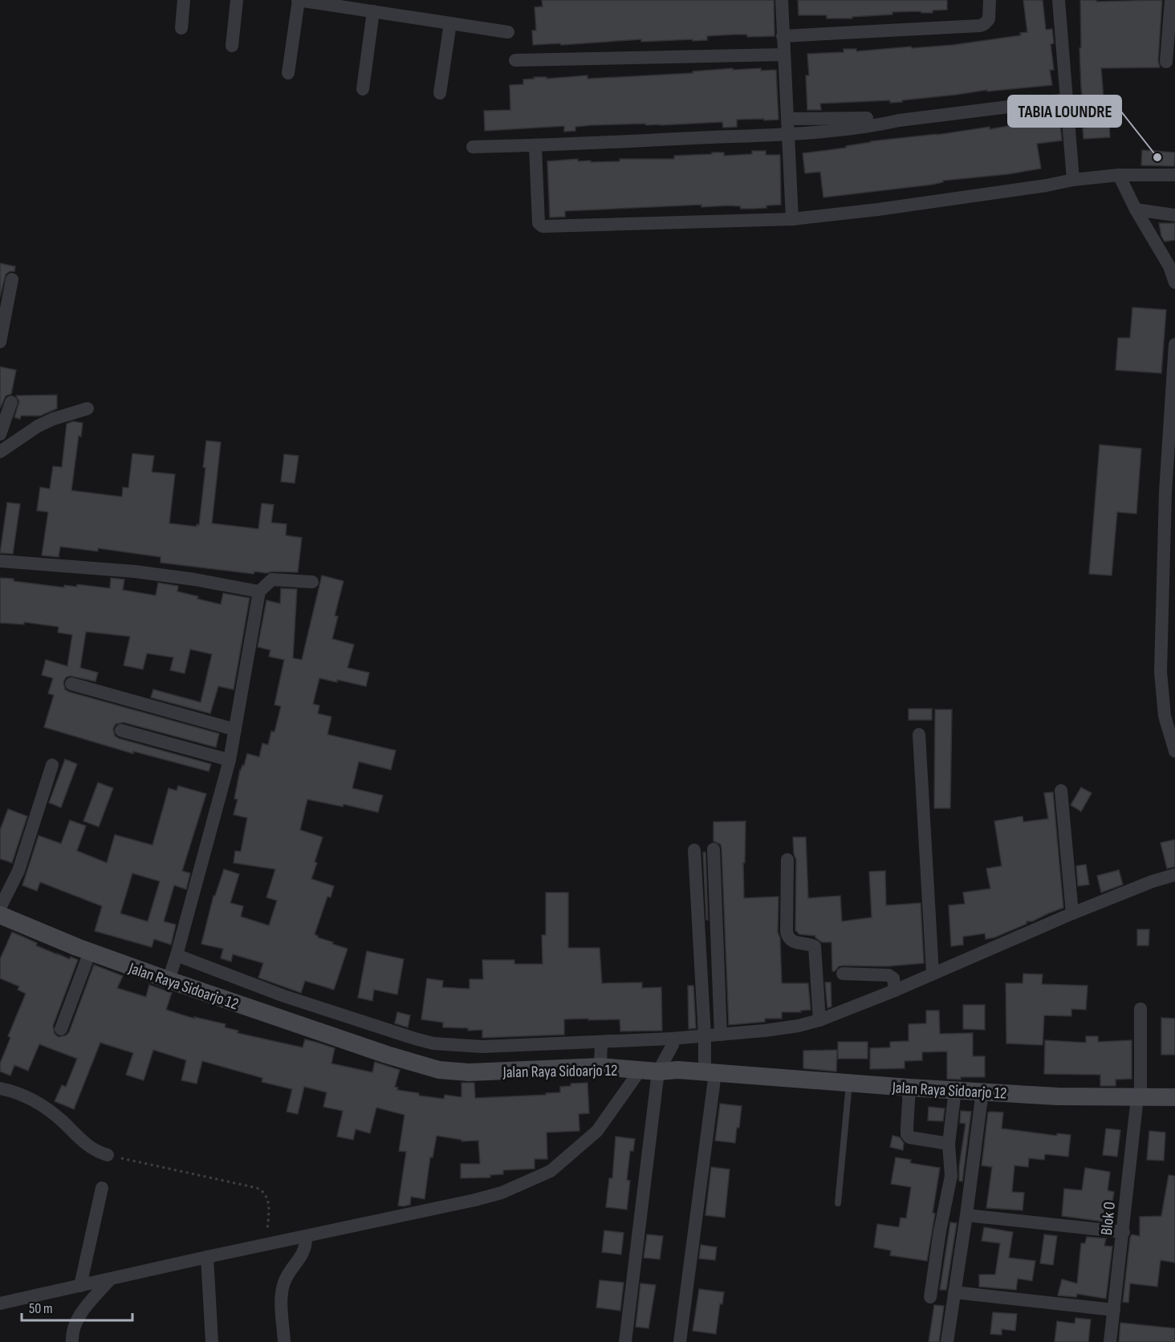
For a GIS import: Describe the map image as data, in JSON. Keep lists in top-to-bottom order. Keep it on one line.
{"streets":{"main road":["Jalan Raya Sidoarjo 12"],"street":["Blok O"]},"crossings":[["Jalan Raya Sidoarjo 12","Blok O"]],"places":["TABIA LOUNDRE"],"scale_bar":"50 m"}
